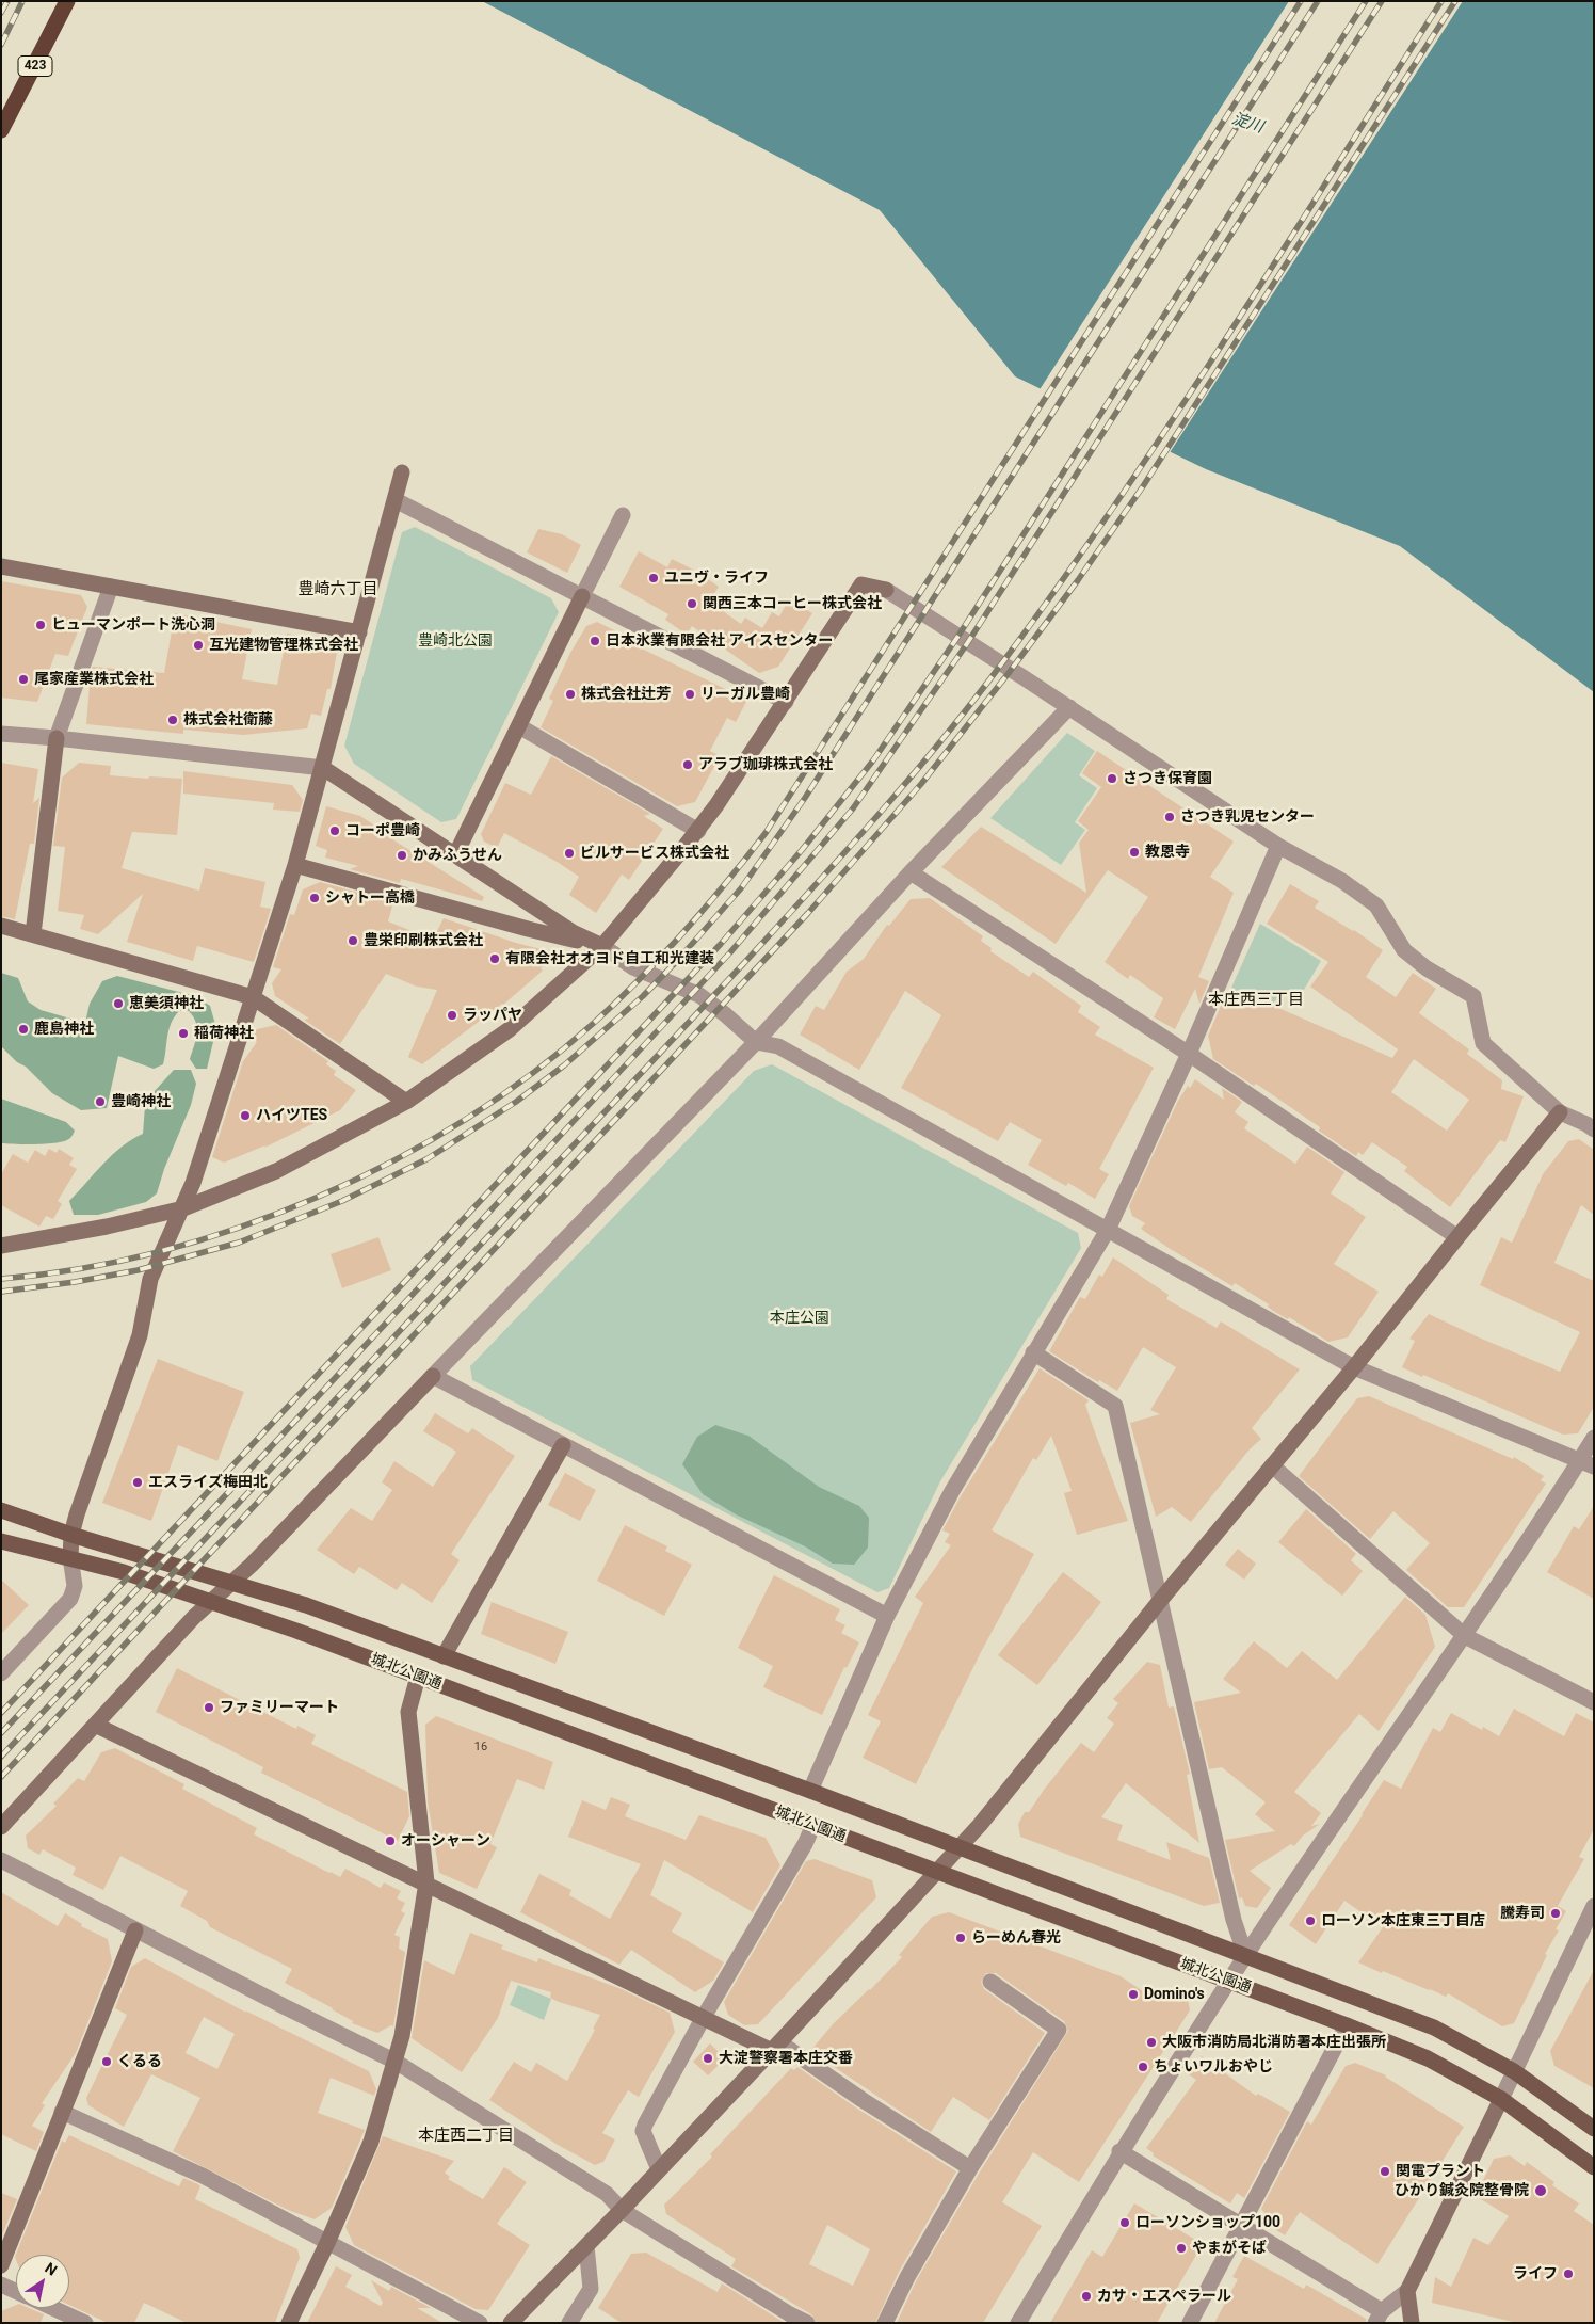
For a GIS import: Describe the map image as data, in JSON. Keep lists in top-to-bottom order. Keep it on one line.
{"streets":{"highway":["423"],"main road":["城北公園通"]},"districts":["豊崎六丁目","本庄西三丁目","本庄西二丁目"],"water":["淀川"],"parks":["豊崎北公園","本庄公園"],"places":["ユニヴ・ライフ","関西三本コーヒー株式会社","ヒューマンポート洗心洞","日本氷業有限会社 アイスセンター","互光建物管理株式会社","尾家産業株式会社","株式会社辻芳","リーガル豊崎","株式会社衛藤","アラブ珈琲株式会社","さつき保育園","さつき乳児センター","コーポ豊崎","教恩寺","ビルサービス株式会社","かみふうせん","シャトー高橋","豊栄印刷株式会社","有限会社オオヨド自工和光建装","恵美須神社","ラッパヤ","鹿島神社","稲荷神社","豊崎神社","ハイツTES","エスライズ梅田北","ファミリーマート","オーシャーン","騰寿司","ローソン本庄東三丁目店","らーめん春光","Domino's","大阪市消防局北消防署本庄出張所","大淀警察署本庄交番","くるる","ちょいワルおやじ","関電プラント","ひかり鍼灸院整骨院","ローソンショップ100","やまがそば","ライフ","カサ・エスペラール"],"house_numbers":["16"],"north":"top right"}
